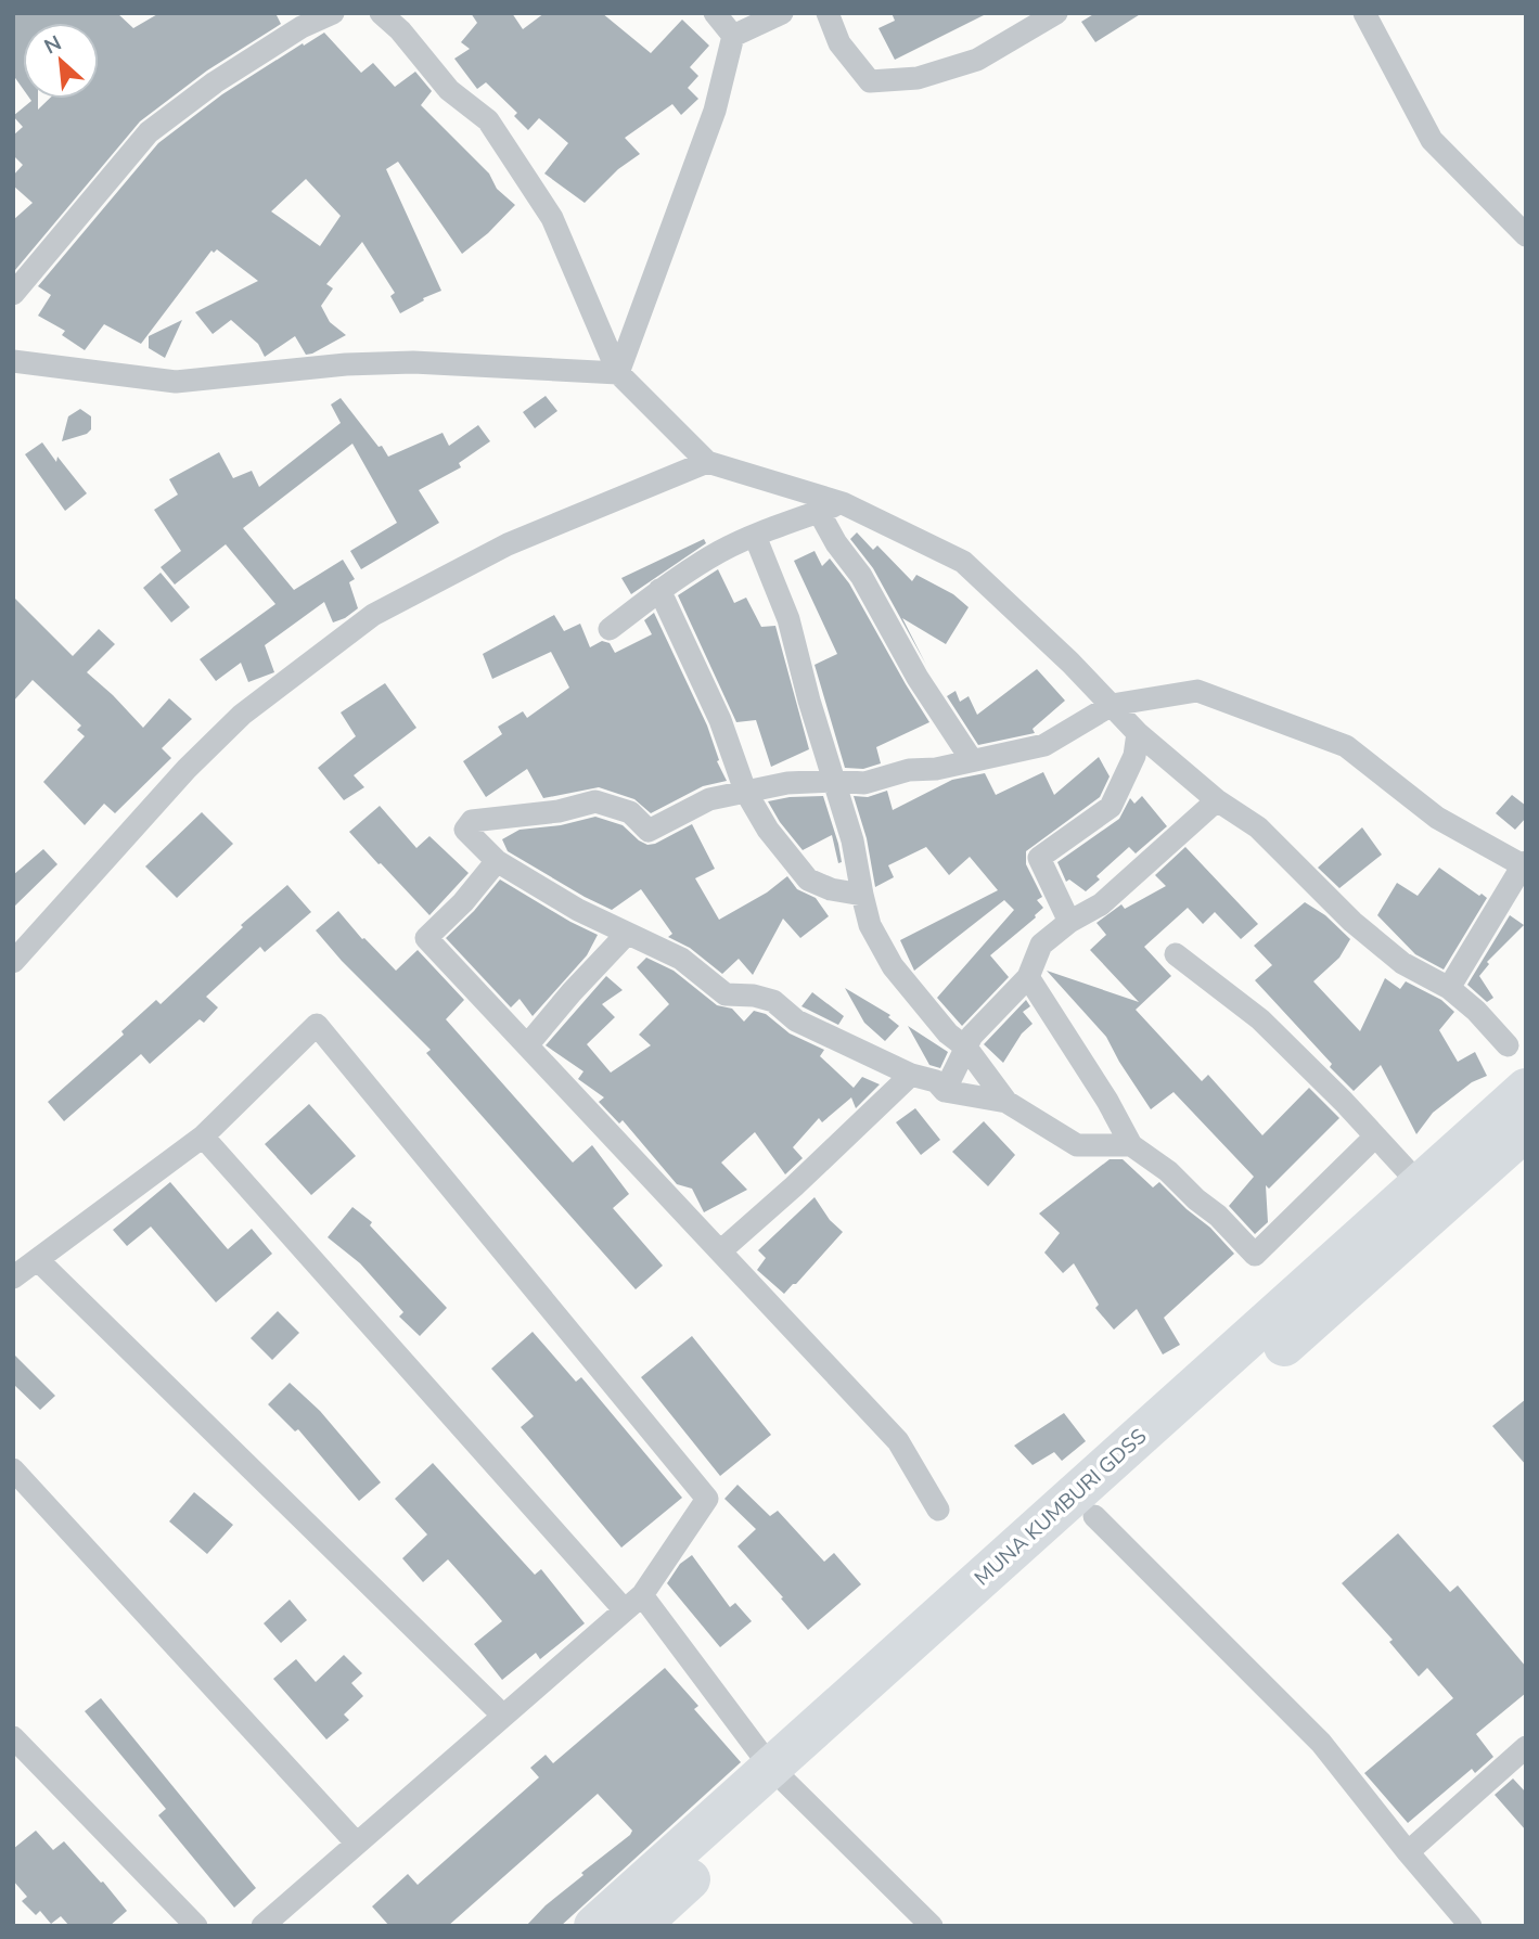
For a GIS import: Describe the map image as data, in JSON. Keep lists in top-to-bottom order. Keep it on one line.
{"streets":{"highway":["MUNA KUMBURI GDSS"]},"north":"top left"}
